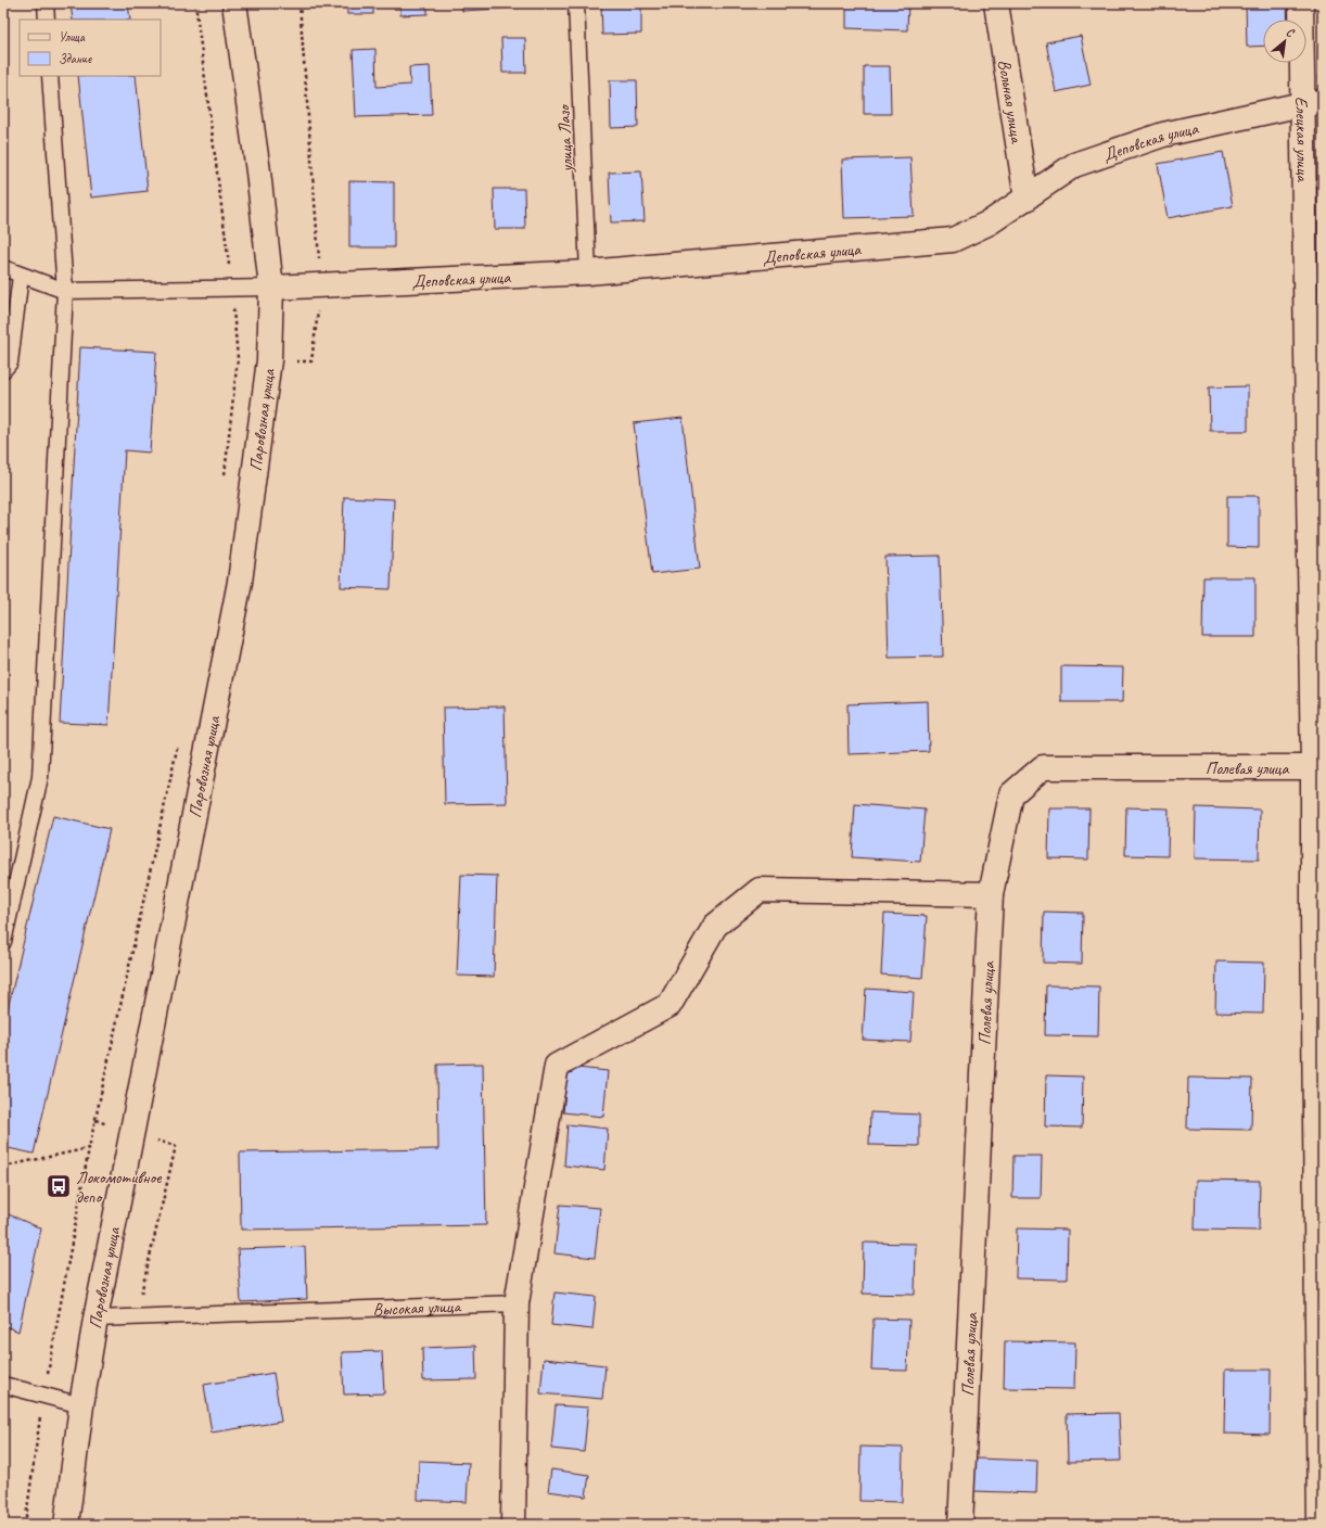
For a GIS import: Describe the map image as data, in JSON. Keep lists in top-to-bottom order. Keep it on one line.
{"streets":{"street":["Вольная улица","Елецкая улица","Деповская улица","Паровозная улица","Полевая улица"],"lane":["улица Лазо","Высокая улица"]},"crossings":[["Вольная улица","Деповская улица"],["улица Лазо","Деповская улица"],["Елецкая улица","Деповская улица"],["Елецкая улица","Полевая улица"],["Деповская улица","Паровозная улица"],["Паровозная улица","Высокая улица"]],"places":{"bus stop":["Локомотивное депо"]},"legend":["Улица","Здание"],"north":"top right"}
